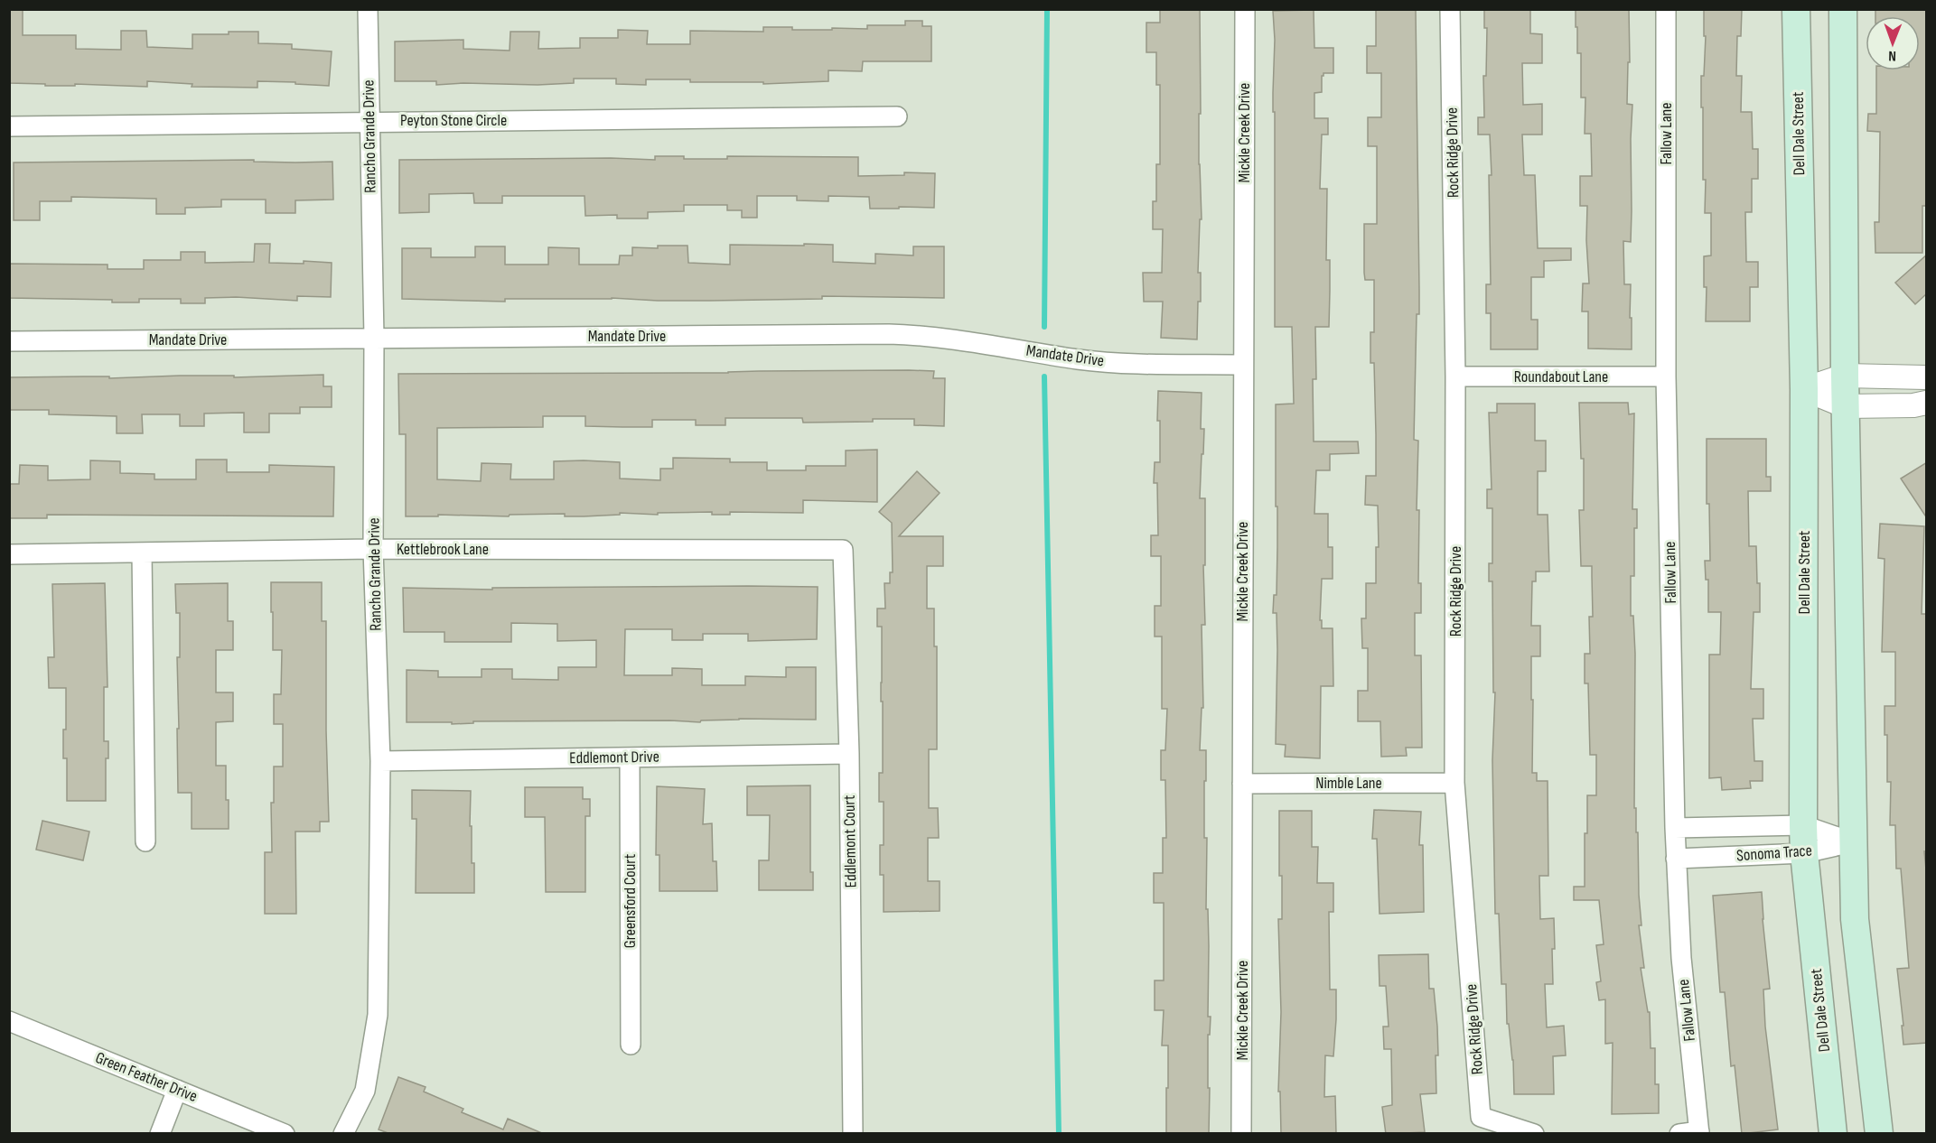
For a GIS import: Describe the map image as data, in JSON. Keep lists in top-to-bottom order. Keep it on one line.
{"streets":{"main road":["Dell Dale Street"],"street":["Peyton Stone Circle","Mickle Creek Drive","Fallow Lane","Rancho Grande Drive","Rock Ridge Drive","Mandate Drive","Roundabout Lane","Kettlebrook Lane","Eddlemont Drive","Nimble Lane","Eddlemont Court","Sonoma Trace","Greensford Court","Green Feather Drive"]},"crossings":[["Peyton Stone Circle","Rancho Grande Drive"],["Mickle Creek Drive","Mandate Drive"],["Mickle Creek Drive","Nimble Lane"],["Fallow Lane","Roundabout Lane"],["Fallow Lane","Sonoma Trace"],["Dell Dale Street","Sonoma Trace"],["Rancho Grande Drive","Mandate Drive"],["Rancho Grande Drive","Kettlebrook Lane"],["Rancho Grande Drive","Eddlemont Drive"],["Rock Ridge Drive","Roundabout Lane"],["Rock Ridge Drive","Nimble Lane"],["Kettlebrook Lane","Eddlemont Court"],["Eddlemont Drive","Eddlemont Court"],["Eddlemont Drive","Greensford Court"]],"north":"bottom"}
